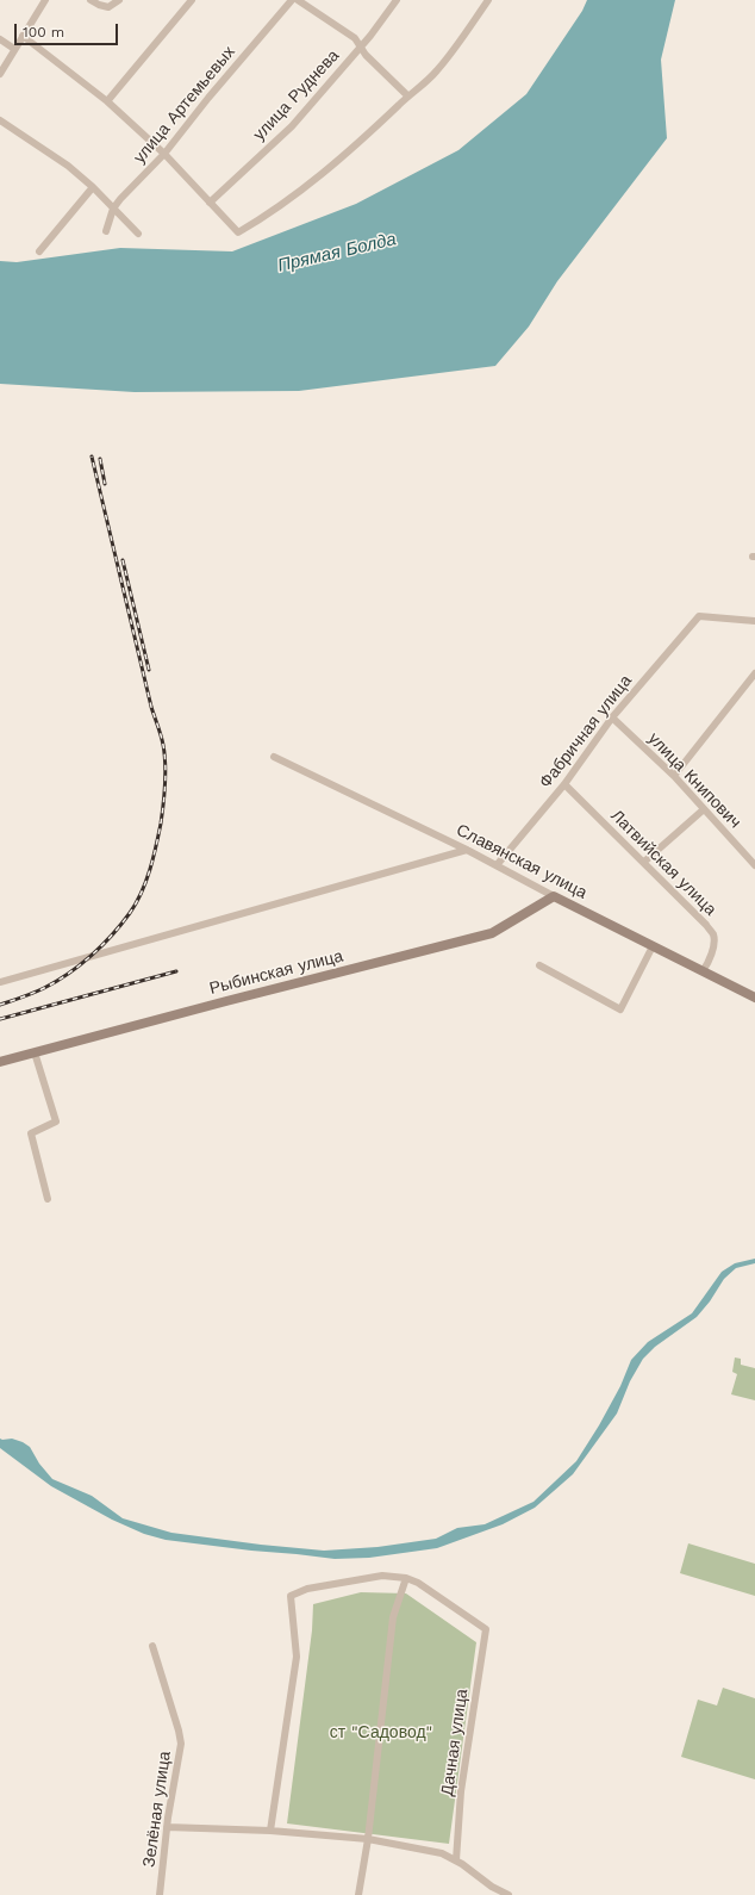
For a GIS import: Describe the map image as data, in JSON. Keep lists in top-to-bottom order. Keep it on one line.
{"streets":{"main road":["Славянская улица","Рыбинская улица"],"street":["улица Руднева","улица Артемьевых","Фабричная улица","улица Книпович","Латвийская улица","Дачная улица","Зелёная улица"]},"crossings":[["Фабричная улица","улица Книпович"],["Фабричная улица","Славянская улица"],["Фабричная улица","Латвийская улица"],["Славянская улица","Латвийская улица"],["Славянская улица","Рыбинская улица"]],"water":["Прямая Болда"],"parks":["ст \"Садовод\""],"scale_bar":"100 m"}
